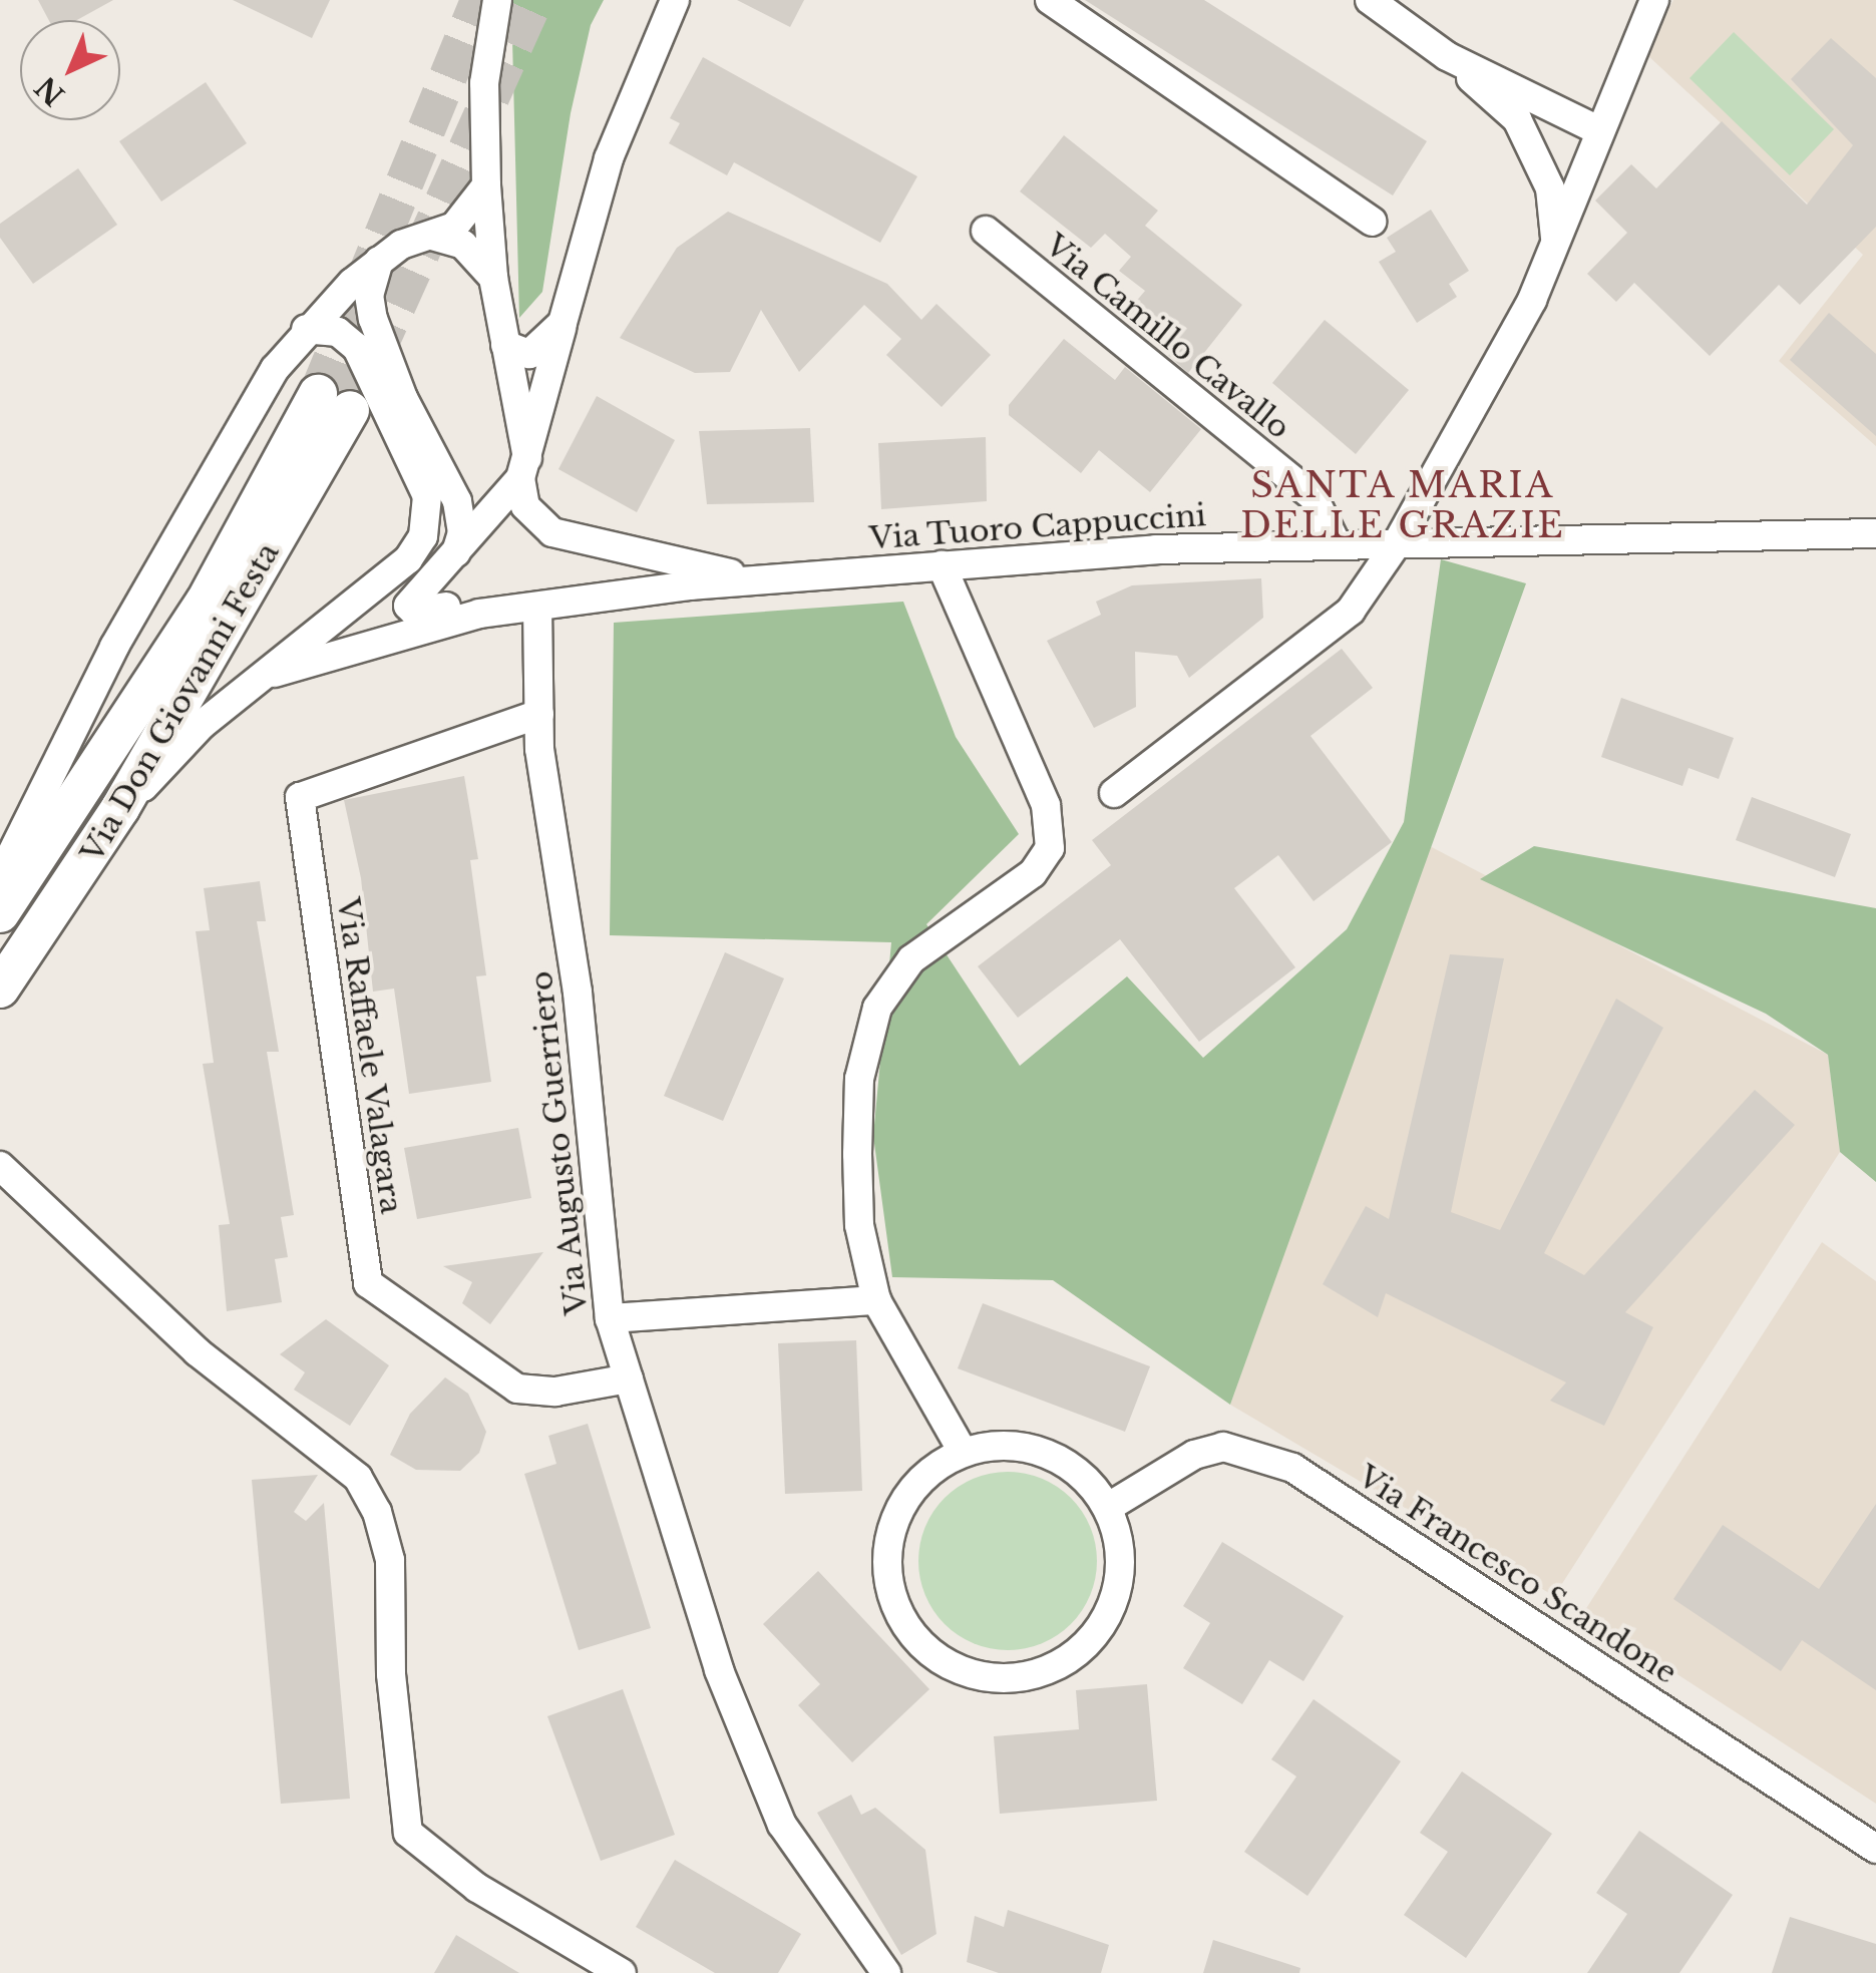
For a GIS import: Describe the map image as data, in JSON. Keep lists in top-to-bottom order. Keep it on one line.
{"streets":{"main road":["Via Don Giovanni Festa"],"street":["Via Camillo Cavallo","Via Tuoro Cappuccini","Via Raffaele Valagara","Via Augusto Guerriero","Via Francesco Scandone"]},"crossings":[["Via Camillo Cavallo","Via Tuoro Cappuccini"],["Via Tuoro Cappuccini","Via Augusto Guerriero"],["Via Raffaele Valagara","Via Augusto Guerriero"]],"districts":["SANTA MARIA DELLE GRAZIE"],"north":"bottom left"}
